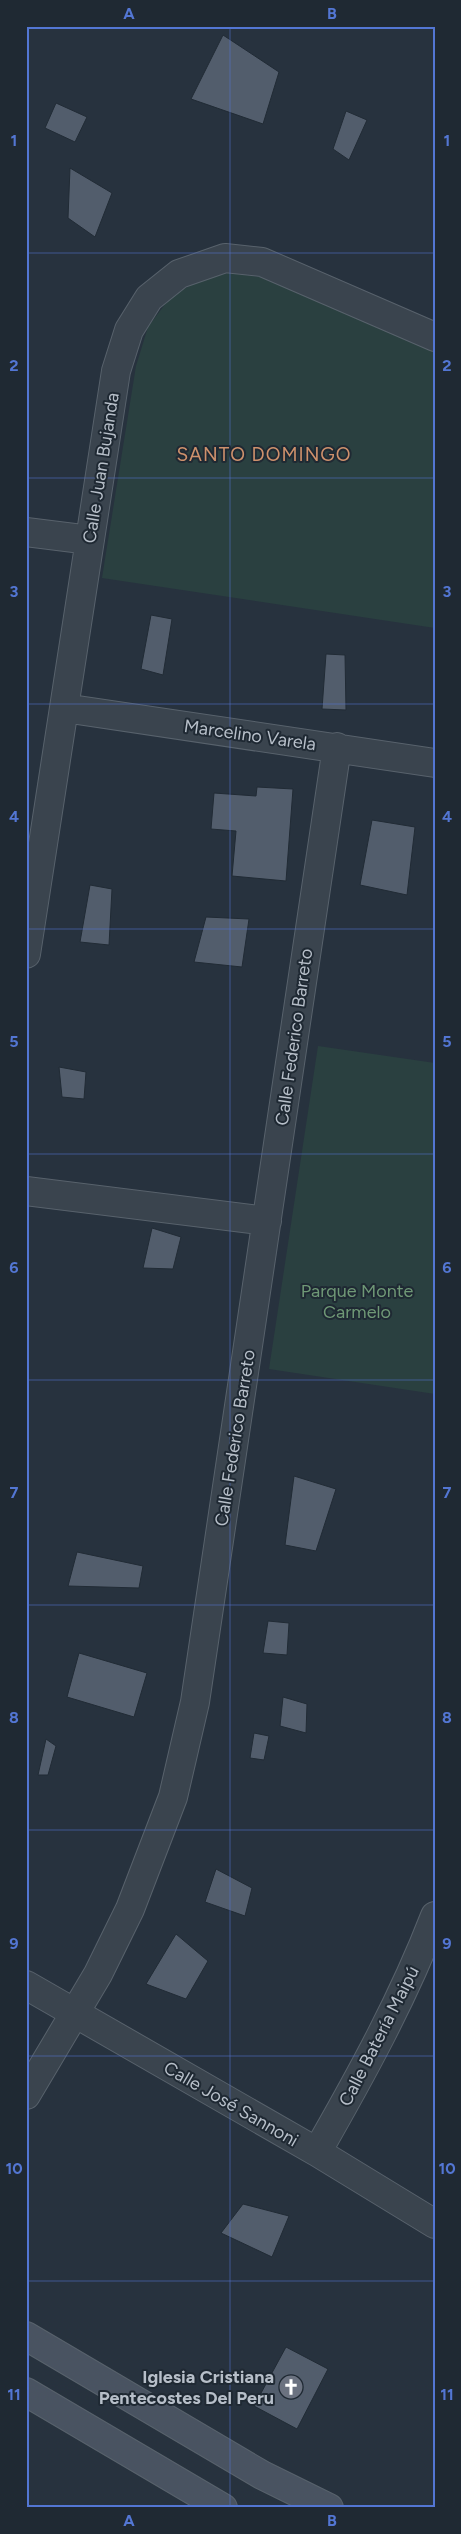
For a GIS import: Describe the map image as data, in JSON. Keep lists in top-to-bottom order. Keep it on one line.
{"streets":{"street":["Calle Juan Bujanda","Marcelino Varela","Calle Federico Barreto","Calle Batería Maipú","Calle José Sannoni"]},"crossings":[["Calle Juan Bujanda","Marcelino Varela"],["Marcelino Varela","Calle Federico Barreto"],["Calle Federico Barreto","Calle José Sannoni"],["Calle Batería Maipú","Calle José Sannoni"]],"districts":["SANTO DOMINGO"],"parks":["Parque Monte Carmelo"],"places":{"church":["Iglesia Cristiana Pentecostes Del Peru"]},"grid":{"columns":["A","B"],"rows":["1","2","3","4","5","6","7","8","9","10","11"]}}
